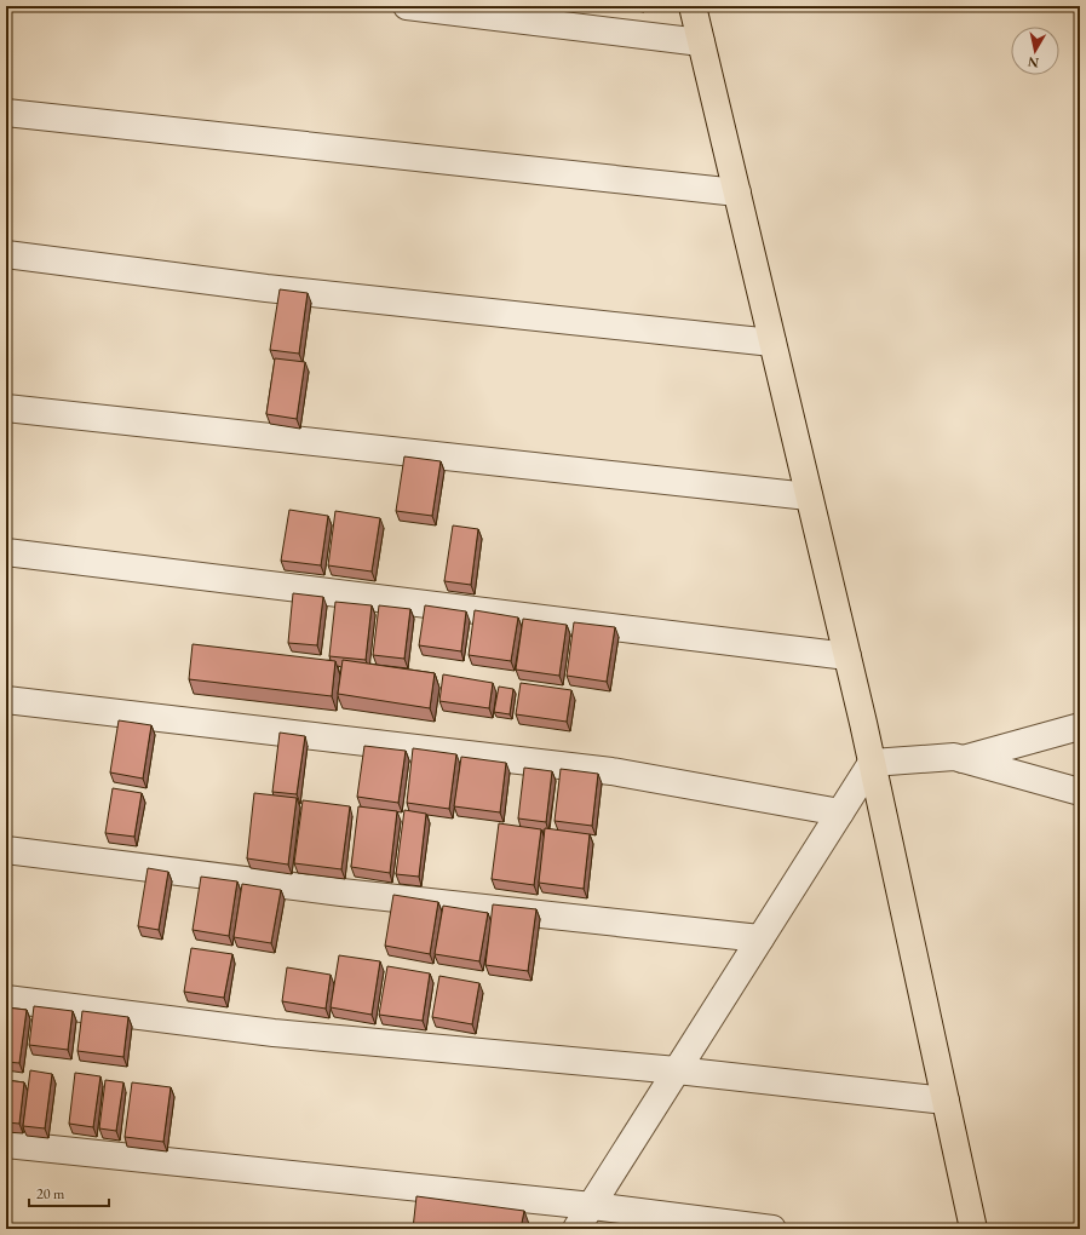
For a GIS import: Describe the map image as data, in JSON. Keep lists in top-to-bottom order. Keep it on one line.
{"scale_bar":"20 m","north":"bottom"}
